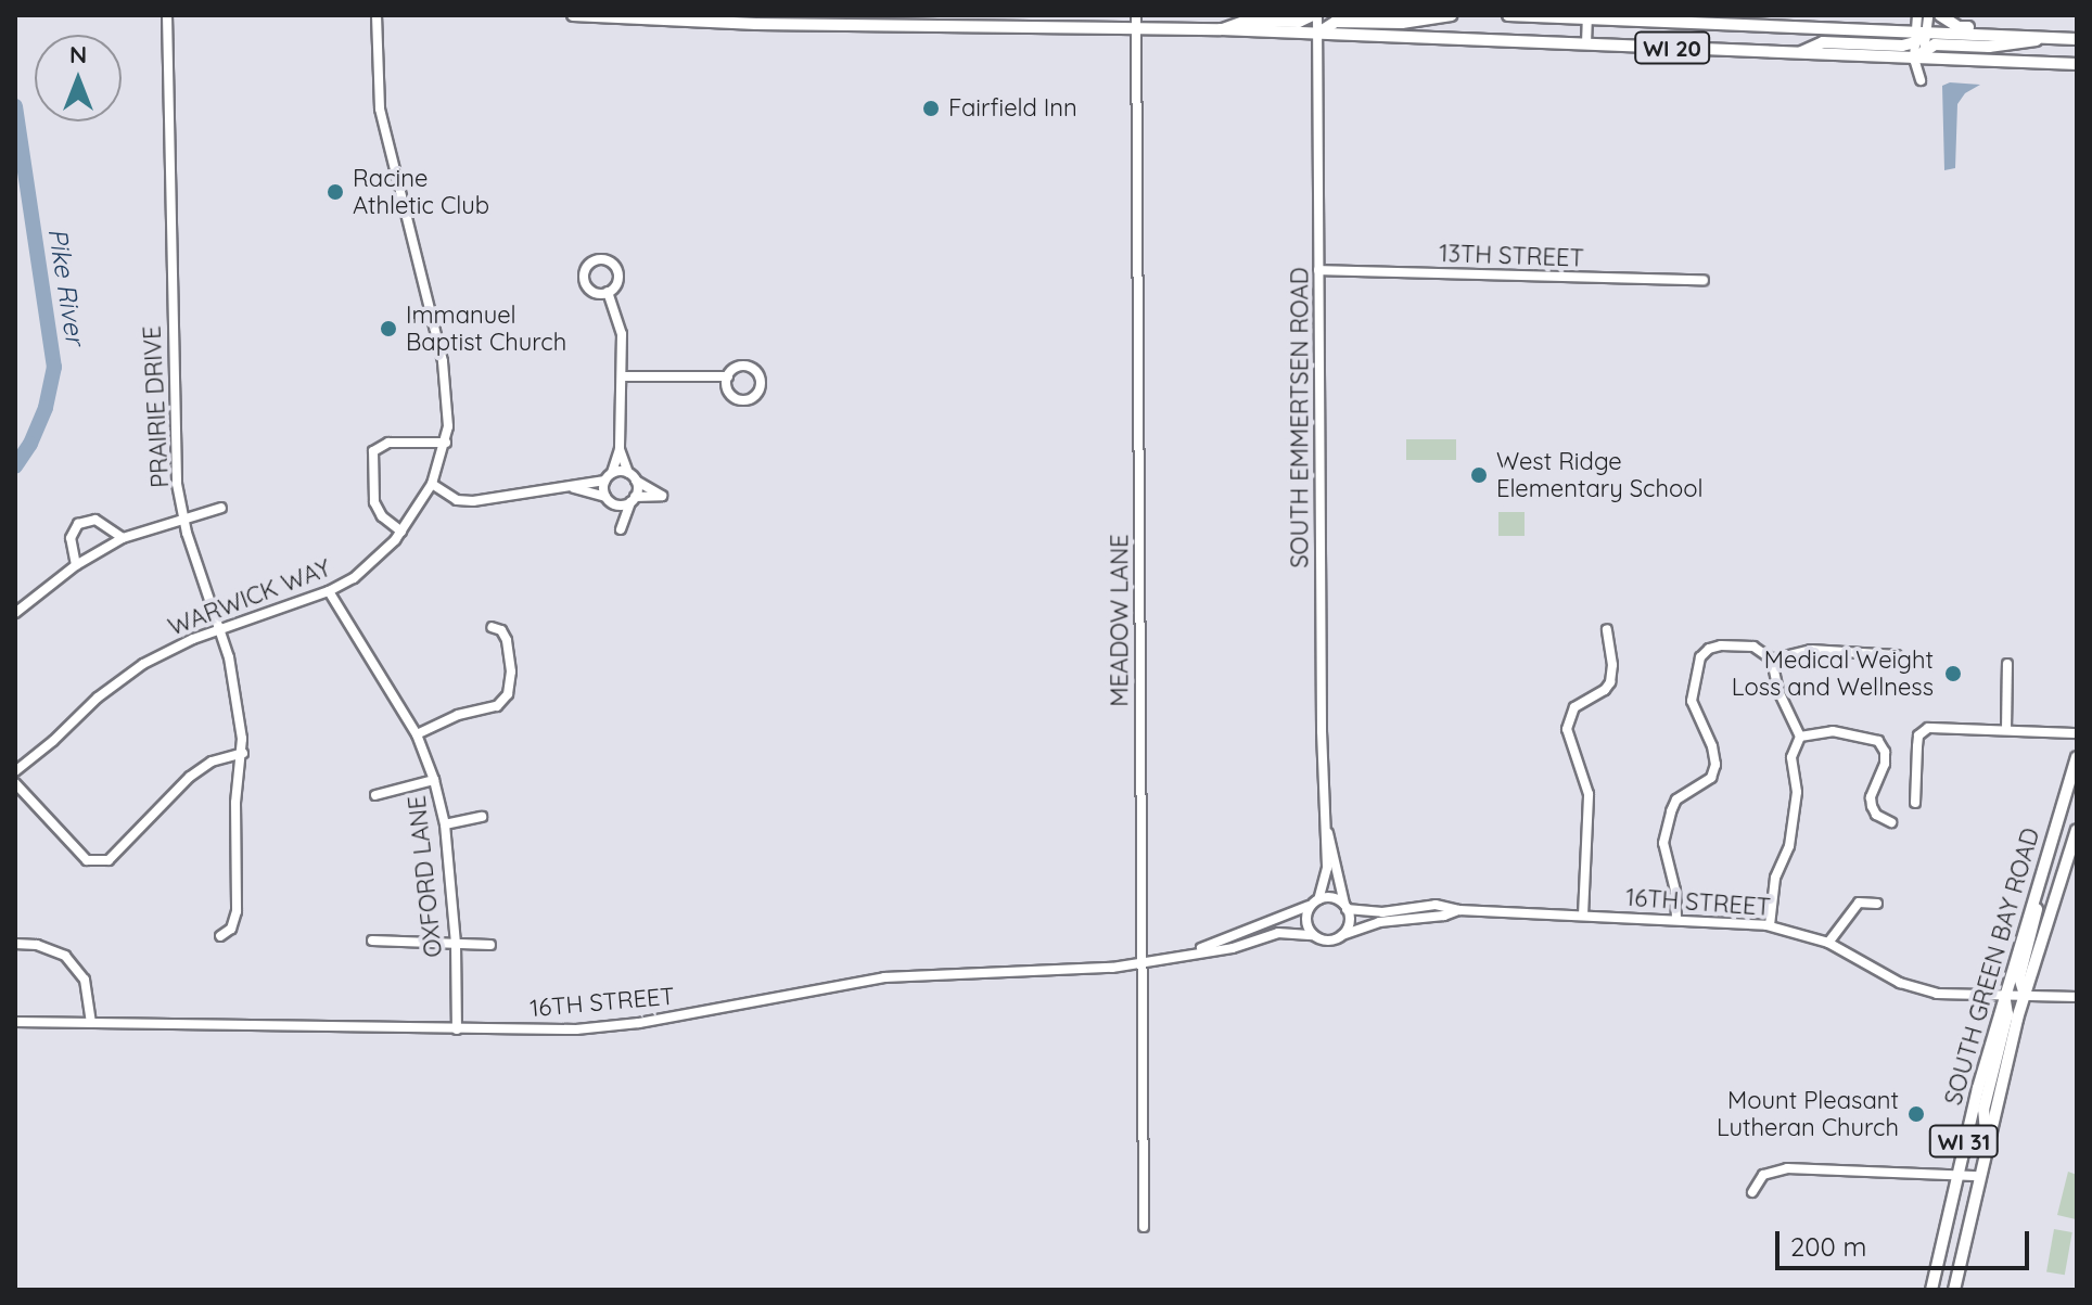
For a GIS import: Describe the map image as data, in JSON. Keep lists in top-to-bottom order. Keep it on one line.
{"streets":{"main road":["WI 20","SOUTH GREEN BAY ROAD","WI 31"],"street":["13TH STREET","PRAIRIE DRIVE","SOUTH EMMERTSEN ROAD","WARWICK WAY","MEADOW LANE","OXFORD LANE","16TH STREET"]},"crossings":[["WI 20","SOUTH EMMERTSEN ROAD"],["WI 20","MEADOW LANE"],["13TH STREET","SOUTH EMMERTSEN ROAD"],["PRAIRIE DRIVE","WARWICK WAY"],["SOUTH EMMERTSEN ROAD","16TH STREET"],["WARWICK WAY","OXFORD LANE"],["MEADOW LANE","16TH STREET"],["OXFORD LANE","16TH STREET"],["16TH STREET","SOUTH GREEN BAY ROAD"]],"water":["Pike River"],"places":["Fairfield Inn","Racine Athletic Club","Immanuel Baptist Church","West Ridge Elementary School","Medical Weight Loss and Wellness","Mount Pleasant Lutheran Church"],"scale_bar":"200 m","north":"top"}
